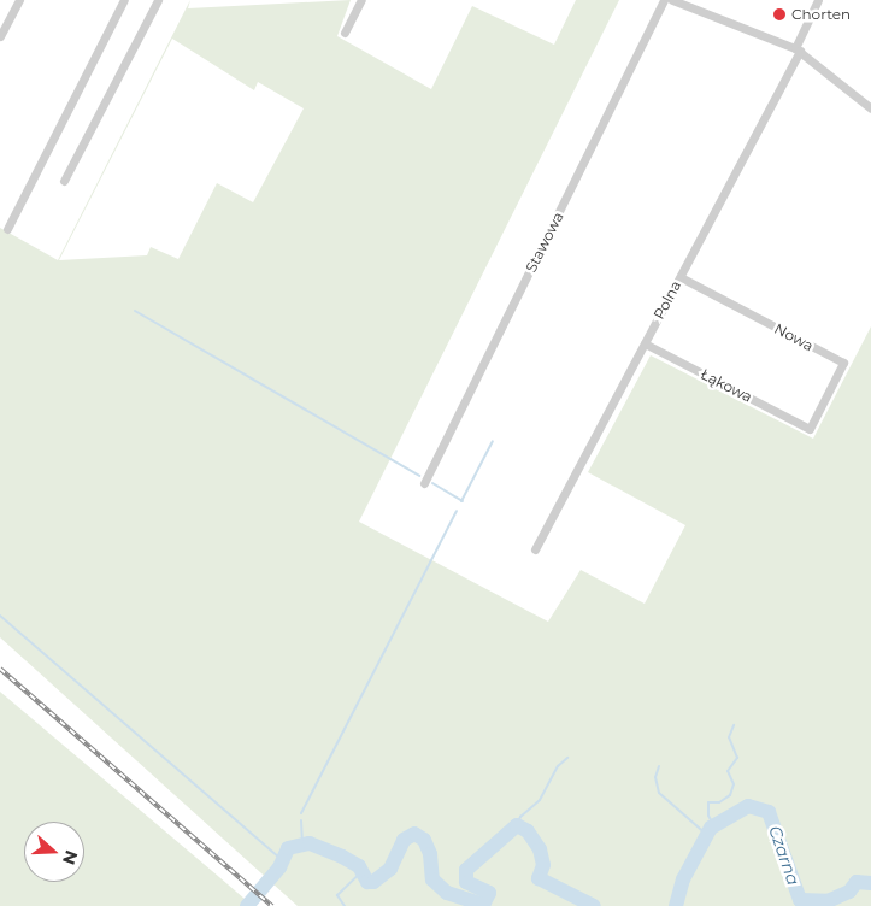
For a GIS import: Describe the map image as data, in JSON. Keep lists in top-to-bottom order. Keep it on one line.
{"streets":{"street":["Stawowa","Polna","Nowa","Łąkowa"]},"crossings":[["Polna","Nowa"],["Polna","Łąkowa"],["Nowa","Łąkowa"]],"water":["Czarna"],"places":["Chorten"],"north":"right"}
